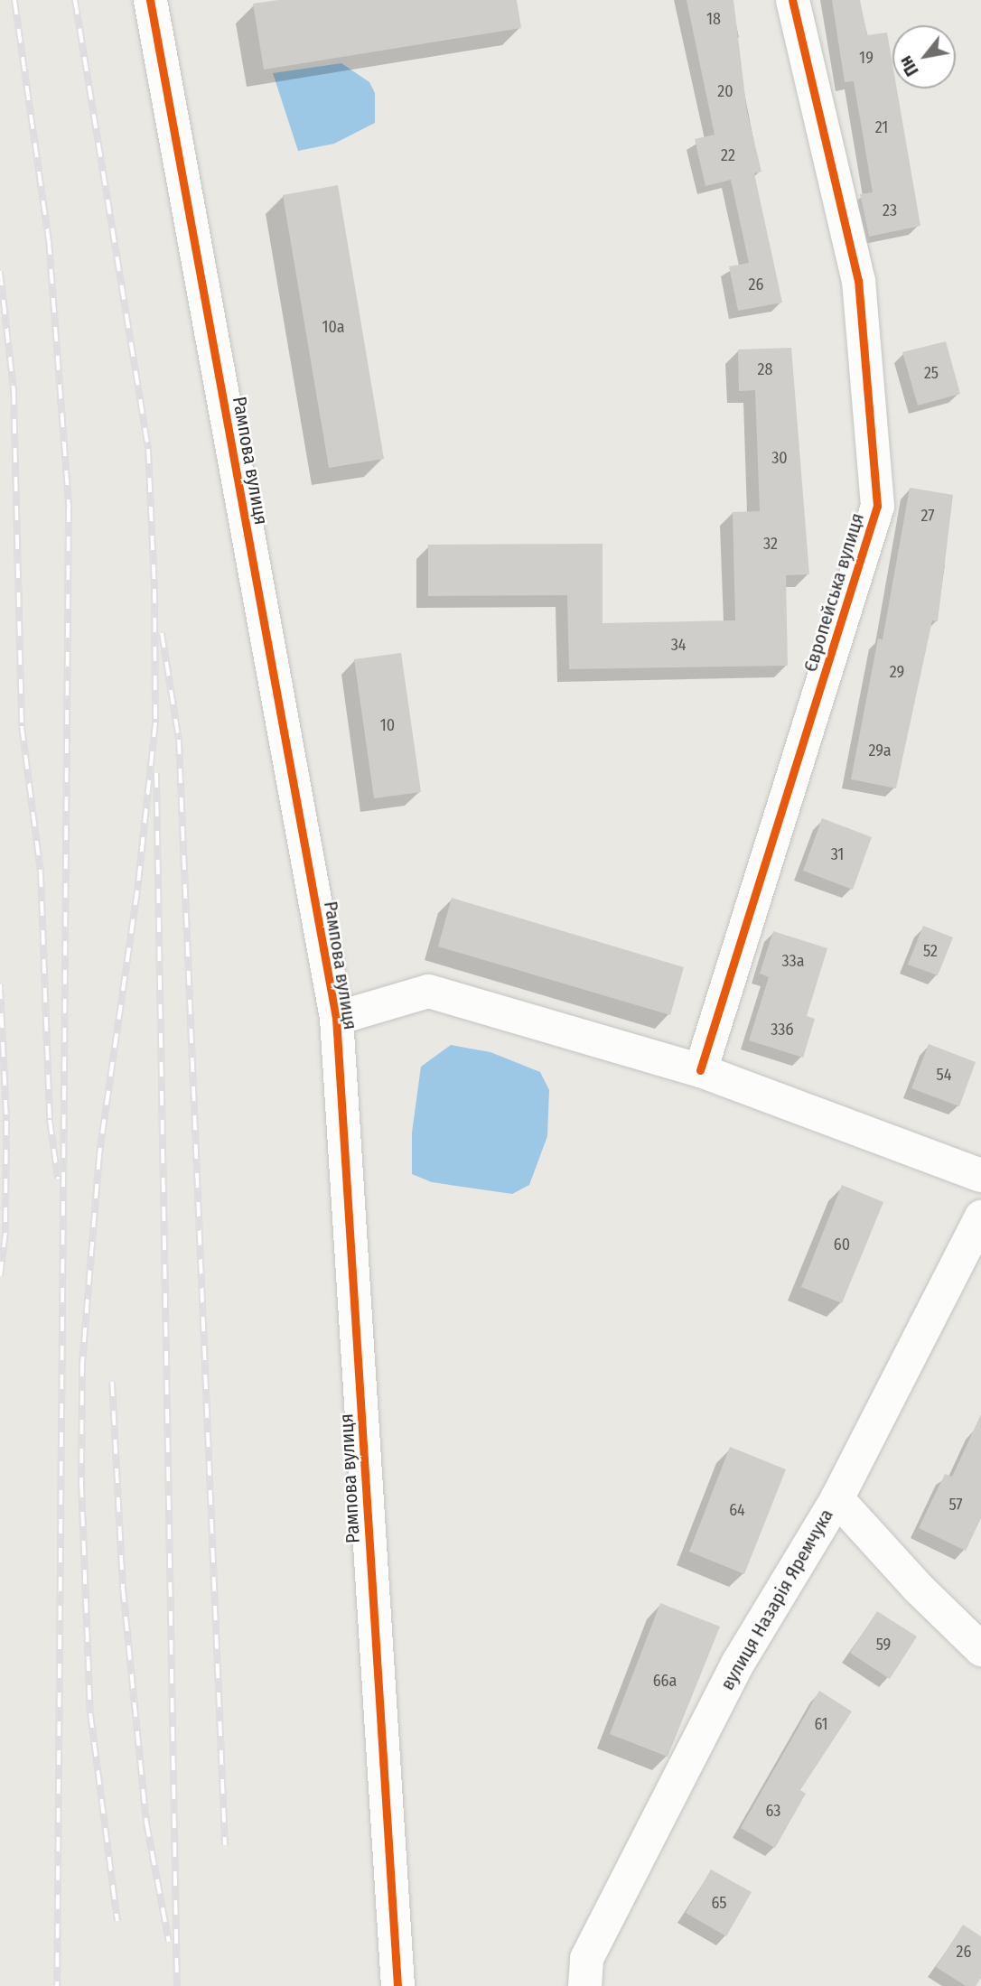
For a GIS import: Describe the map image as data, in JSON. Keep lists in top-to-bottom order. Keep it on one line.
{"streets":{"street":["Рампова вулиця","Європейська вулиця","вулиця Назарія Яремчука"]},"house_numbers":["18","19","20","21","22","23","26","10а","28","25","30","27","32","34","29","10","29а","31","52","33а","33б","54","60","57","64","59","66а","61","63","65","26"],"north":"bottom left"}
